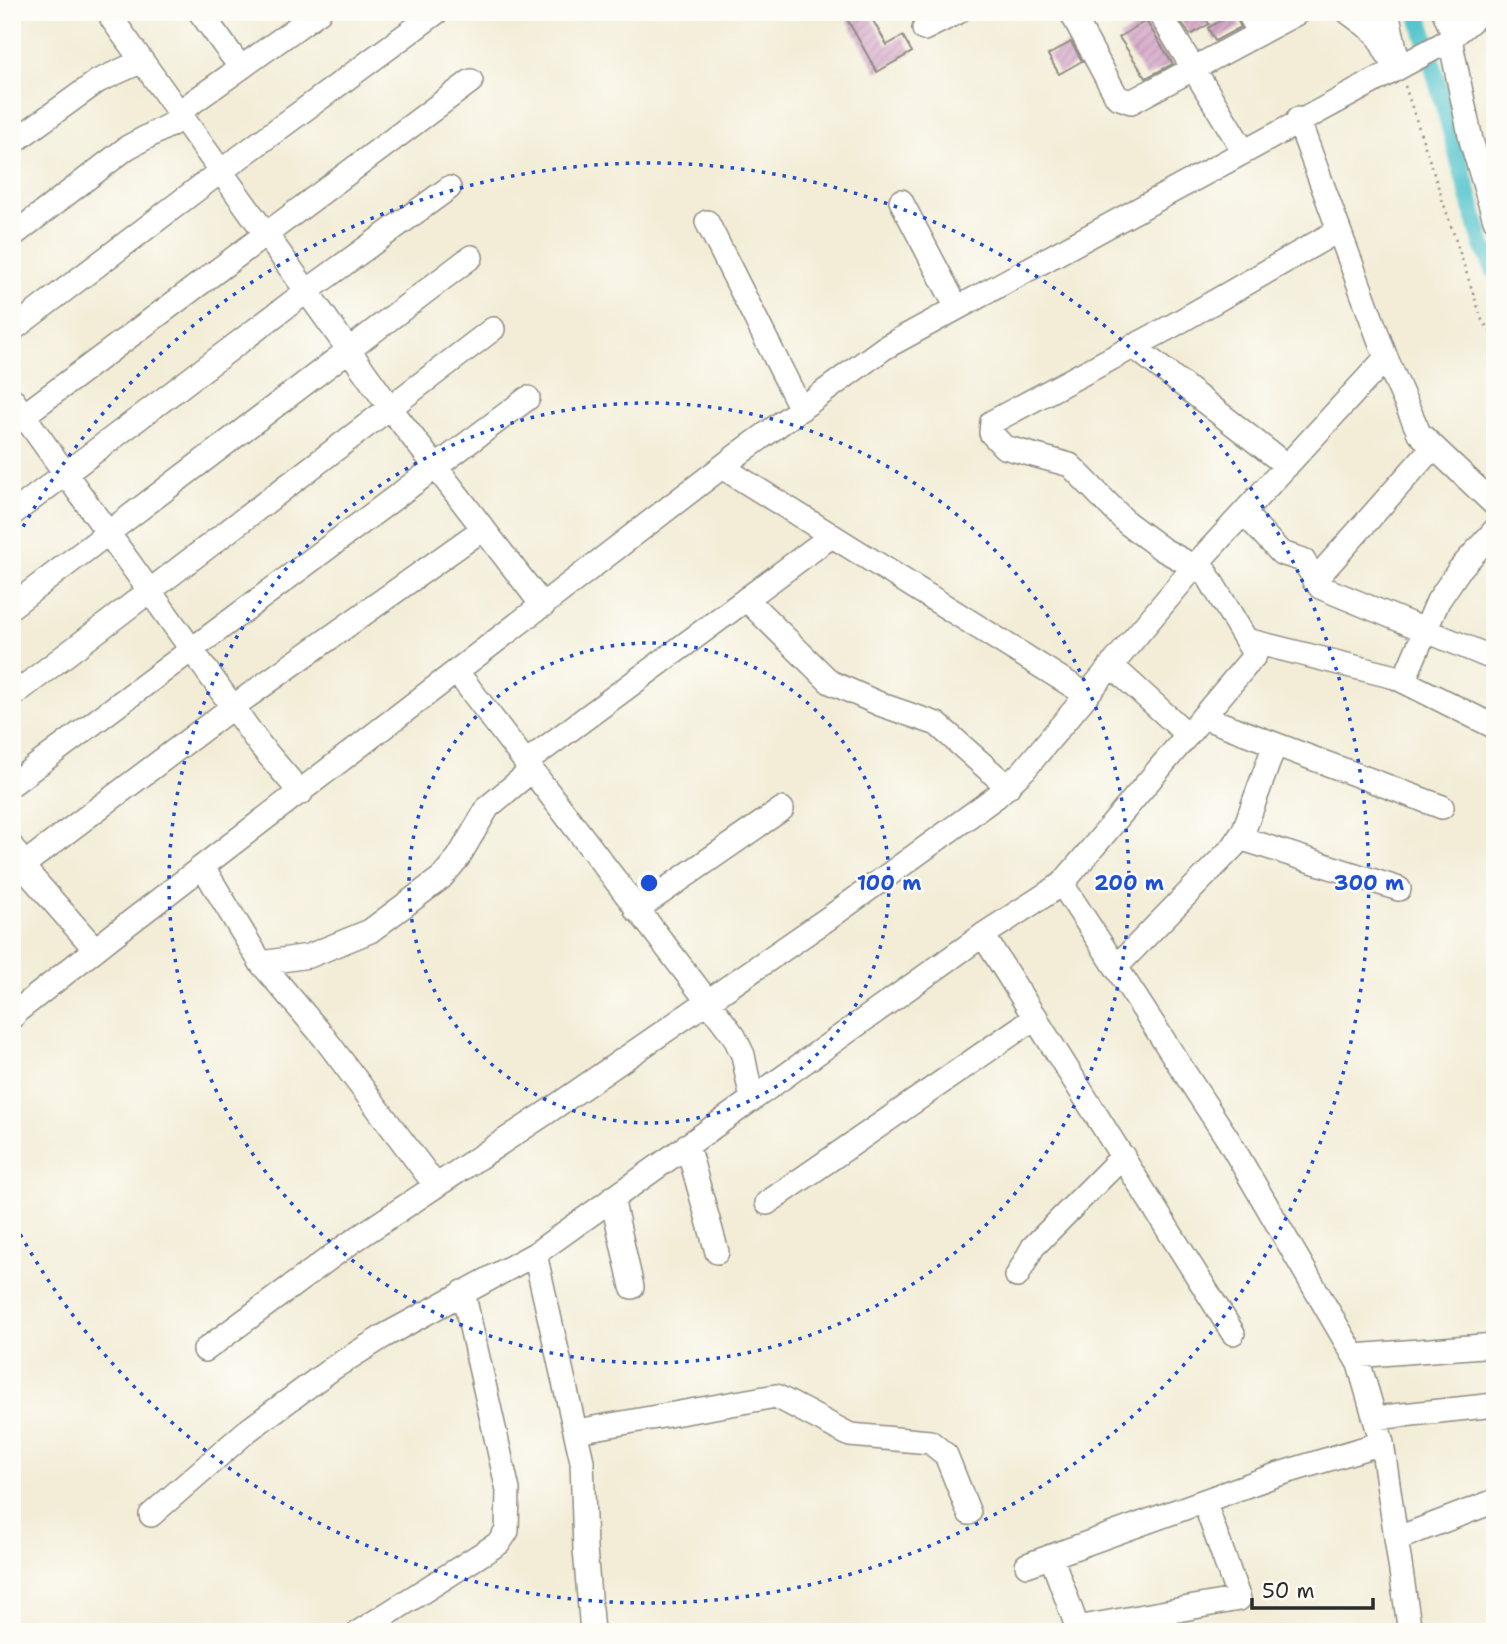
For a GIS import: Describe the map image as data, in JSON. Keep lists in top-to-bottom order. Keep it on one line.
{"scale_bar":"50 m","rings":["100 m","200 m","300 m"]}
